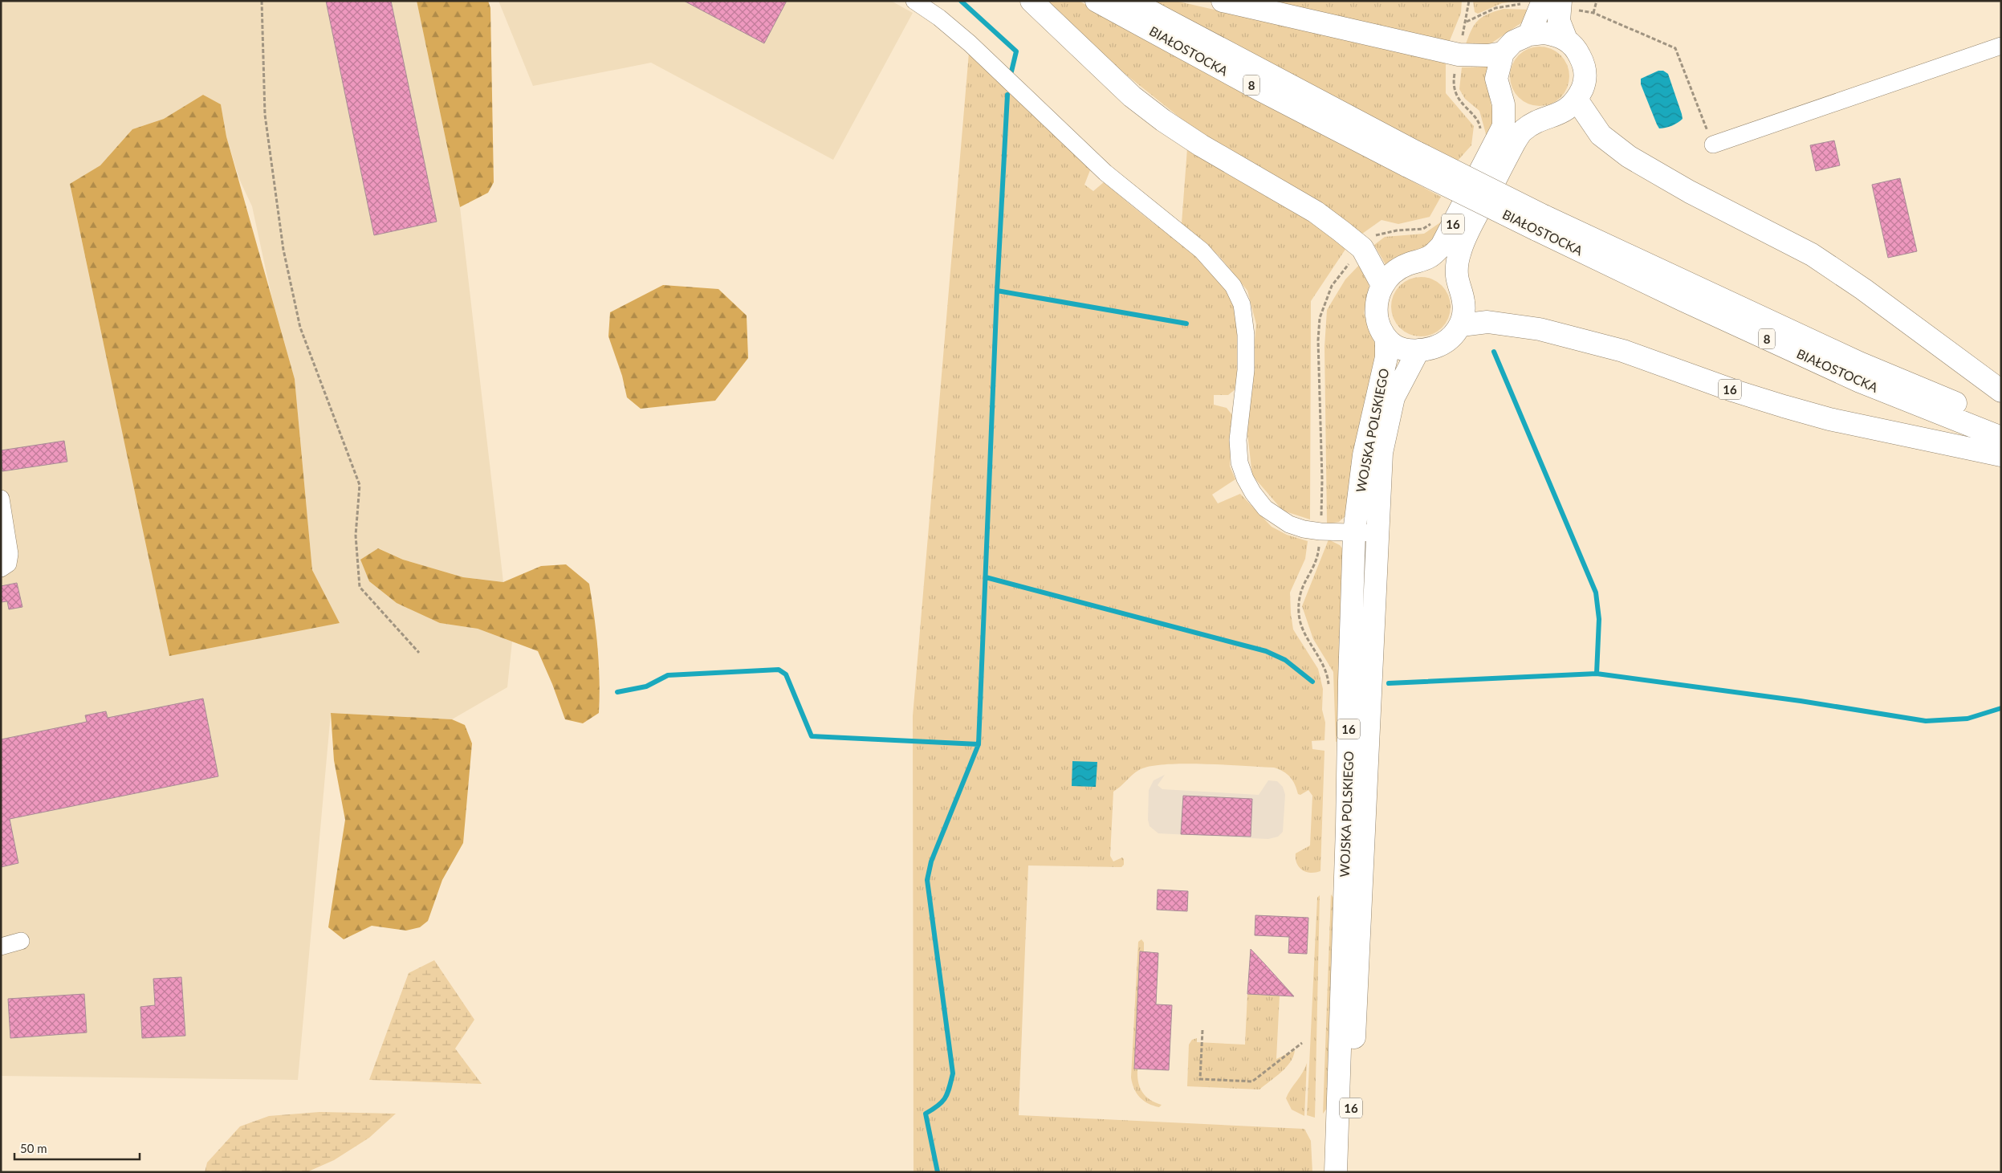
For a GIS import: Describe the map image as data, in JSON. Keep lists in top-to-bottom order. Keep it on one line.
{"streets":{"main road":["BIAŁOSTOCKA","8","16","WOJSKA POLSKIEGO"]},"crossings":[["16","WOJSKA POLSKIEGO"]],"scale_bar":"50 m"}
